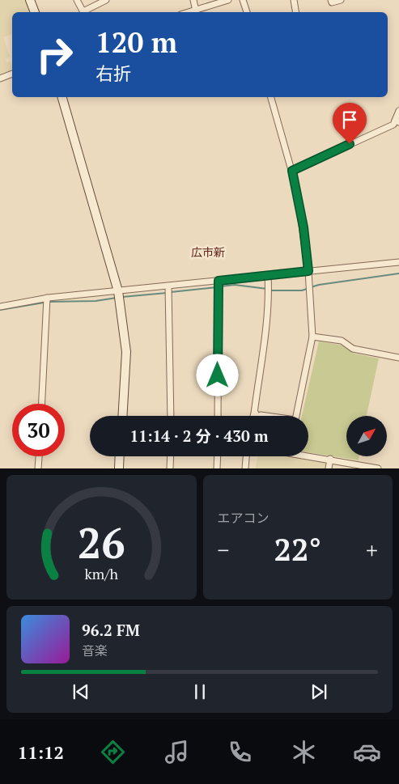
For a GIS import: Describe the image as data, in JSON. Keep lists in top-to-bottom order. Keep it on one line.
{"districts":["広市新"],"north":"top right","page":{"turn":["120 m","右折"],"limit":"30","trip":"11:14 · 2 分 · 430 m","tile":"エアコン","heat":["−","22°","+"],"song":["96.2 FM","音楽"],"tabs":"11:12","gauge":["26","km/h"]}}
